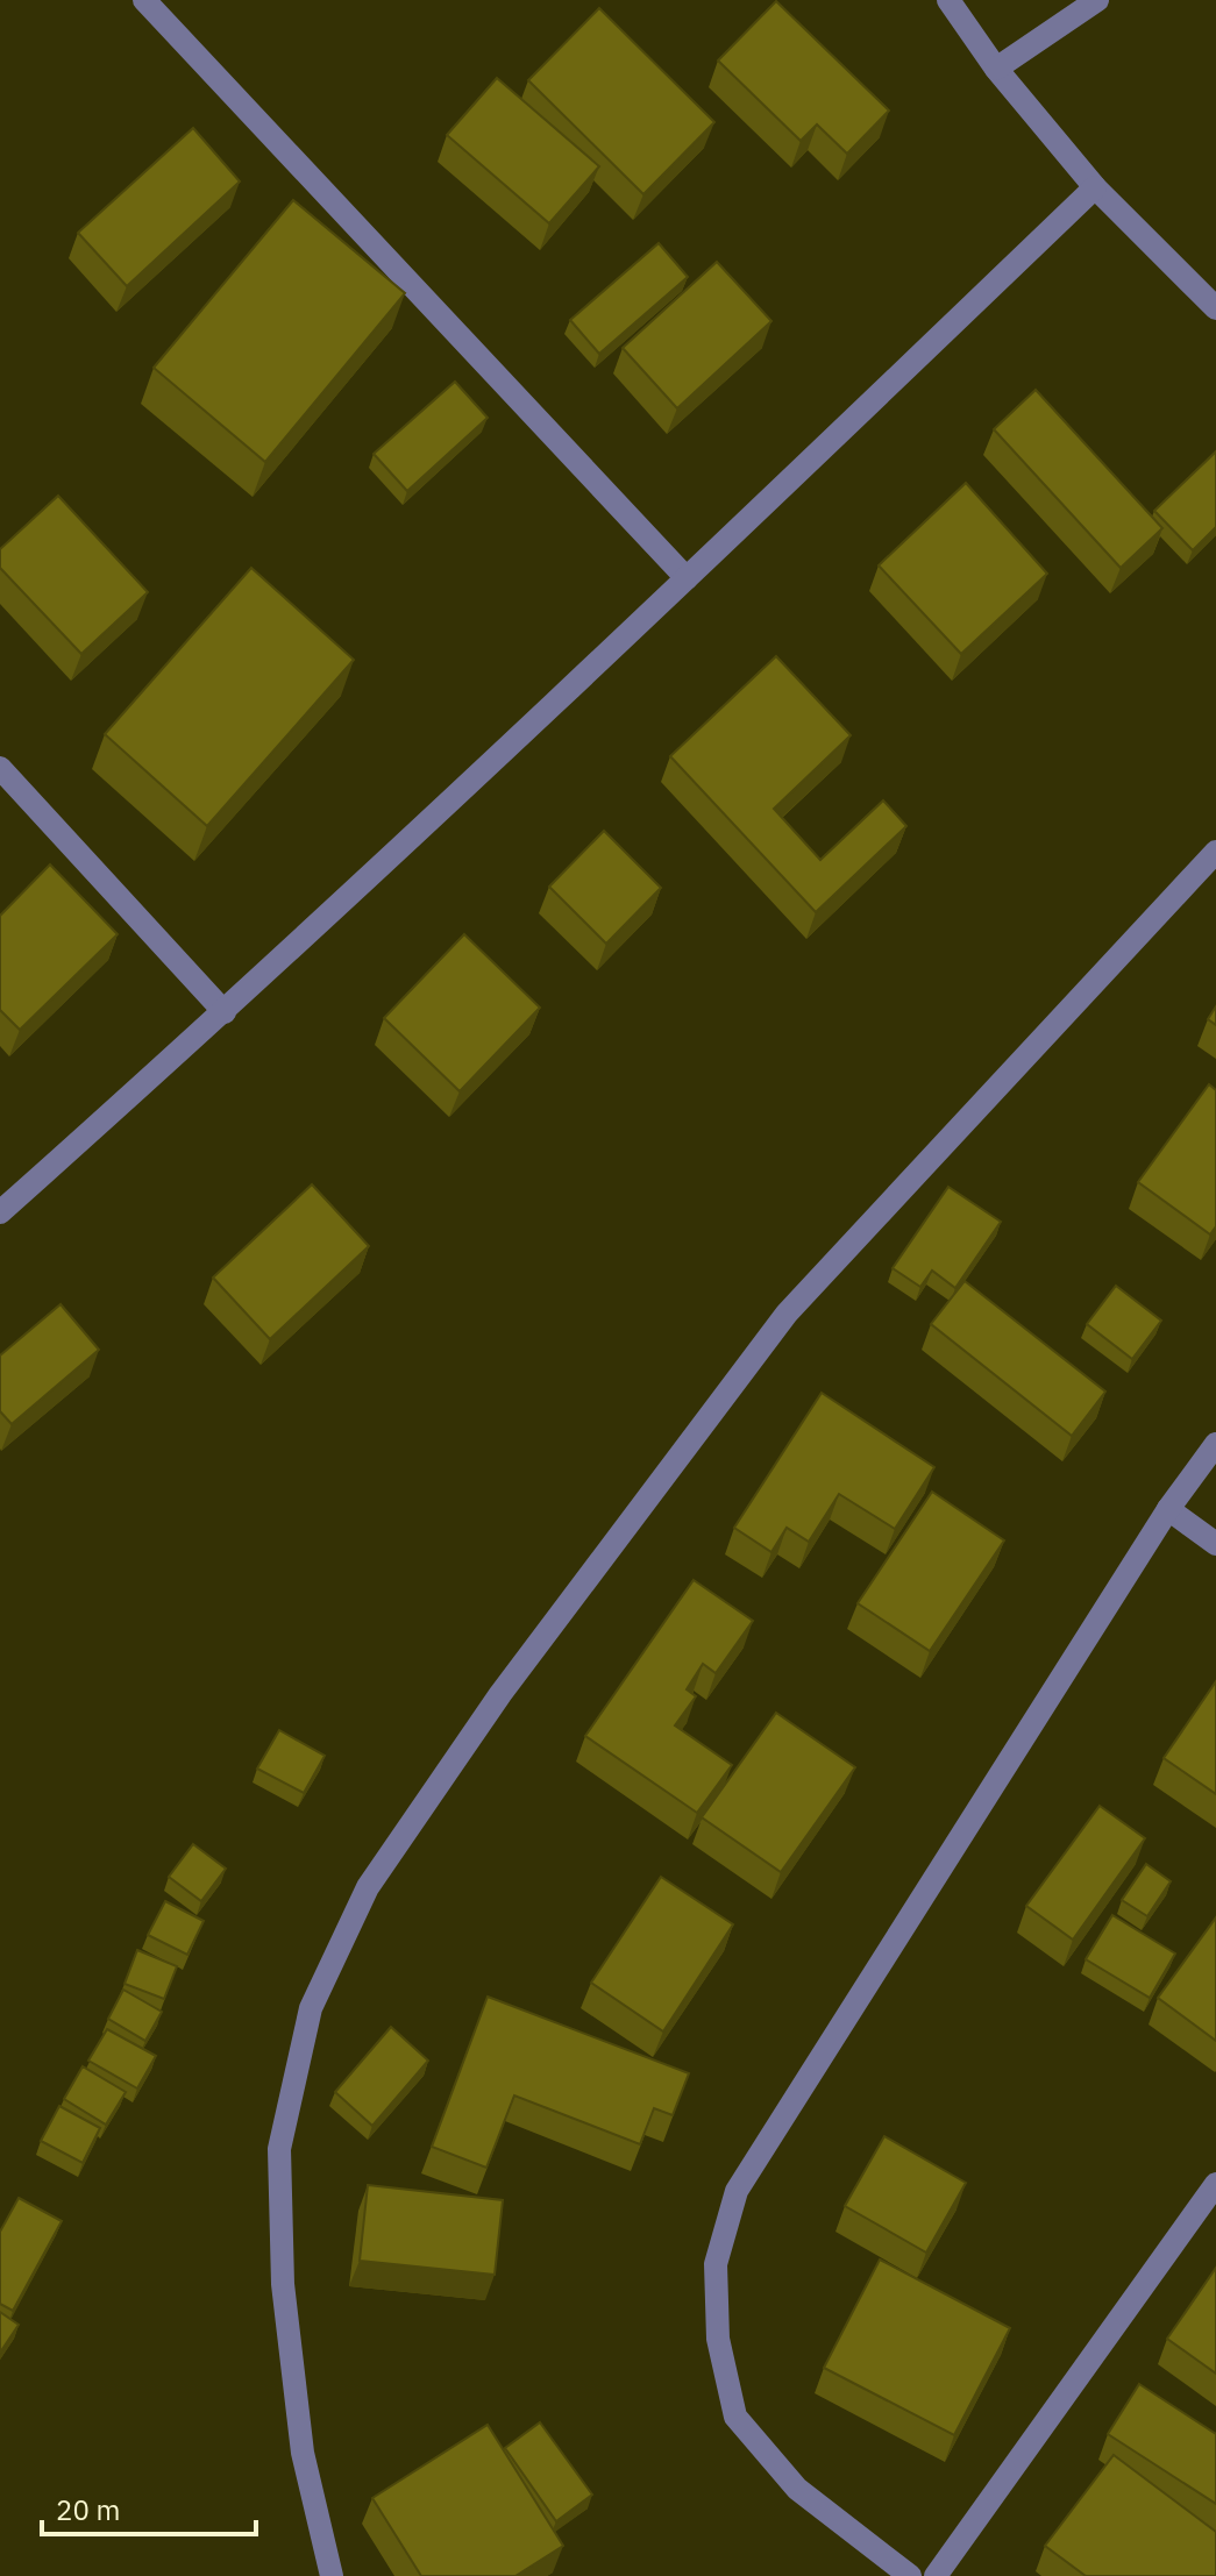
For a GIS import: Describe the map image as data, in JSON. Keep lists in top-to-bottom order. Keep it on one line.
{"scale_bar":"20 m"}
